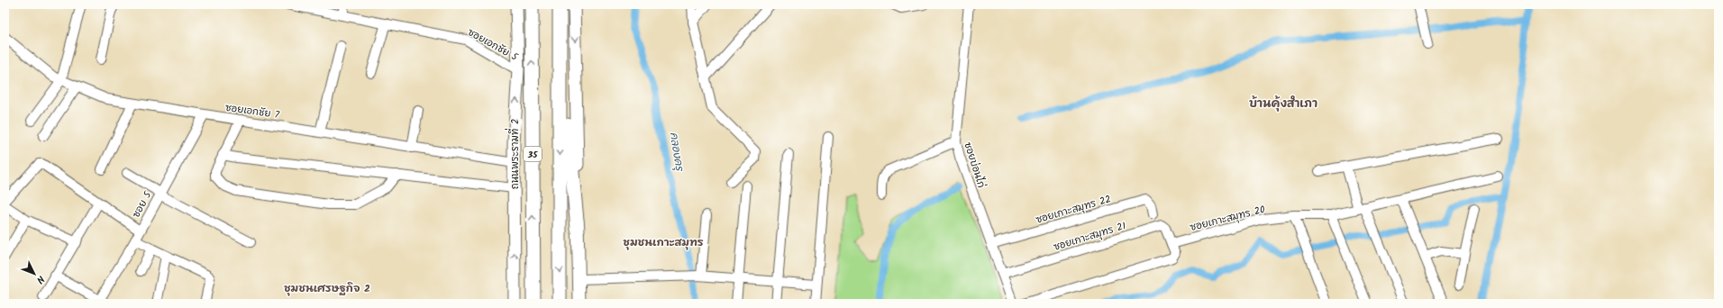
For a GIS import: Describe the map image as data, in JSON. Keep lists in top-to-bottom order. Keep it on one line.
{"streets":{"highway":["ถนนพระรามที่ 2","35"],"street":["ซอยเอกชัย 5","ซอยเอกชัย 7","ซอยบ่อนไก่","ซอย 5","ซอยเกาะสมุทร 22","ซอยเกาะสมุทร 20","ซอยเกาะสมุทร 21"]},"crossings":[["ซอยเอกชัย 5","ถนนพระรามที่ 2"],["ซอยเอกชัย 7","ถนนพระรามที่ 2"],["ซอยเอกชัย 7","ซอย 5"],["ซอยบ่อนไก่","ซอยเกาะสมุทร 22"],["ซอยบ่อนไก่","ซอยเกาะสมุทร 21"],["ซอยเกาะสมุทร 20","ซอยเกาะสมุทร 21"]],"districts":["บ้านคุ้งสำเภา","ชุมชนเกาะสมุทร","ชุมชนเศรษฐกิจ 2"],"water":["คลองครุ"],"north":"bottom right"}
